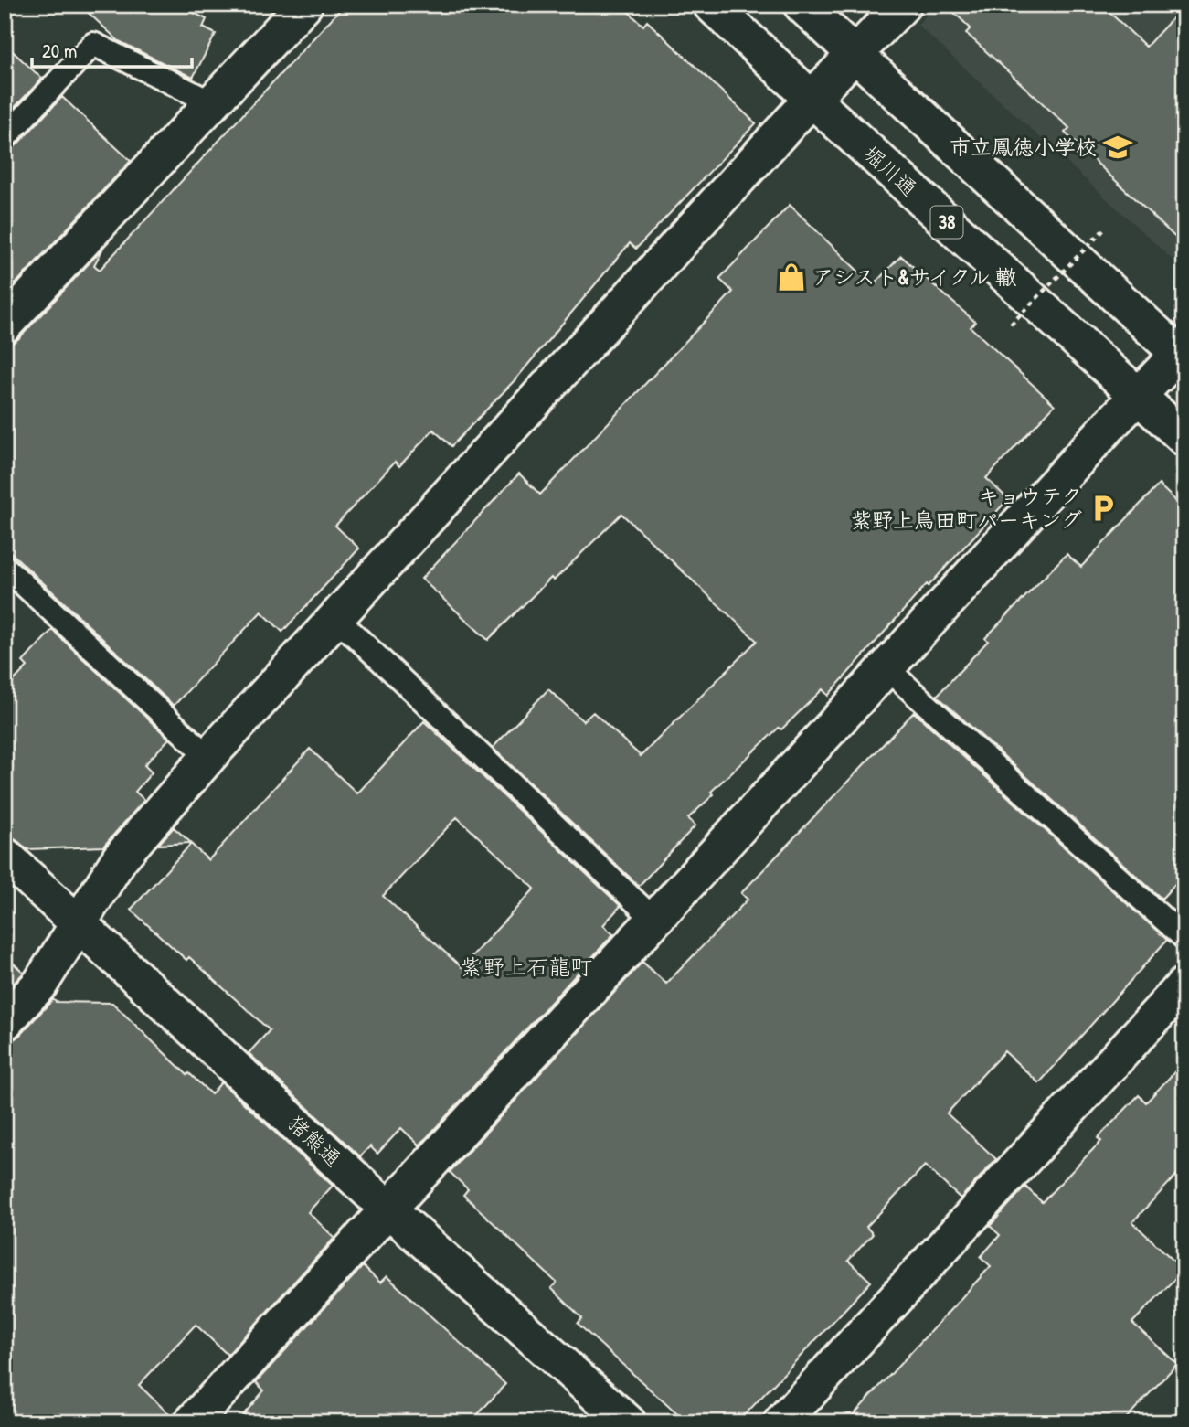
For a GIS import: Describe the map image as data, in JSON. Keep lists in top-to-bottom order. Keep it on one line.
{"streets":{"street":["堀川通","38","猪熊通"]},"districts":["紫野上石龍町"],"places":{"school or university":["市立鳳徳小学校"],"shop":["アシスト&サイクル 轍"],"parking":["キョウテク 紫野上鳥田町パーキング"]},"scale_bar":"20 m"}
